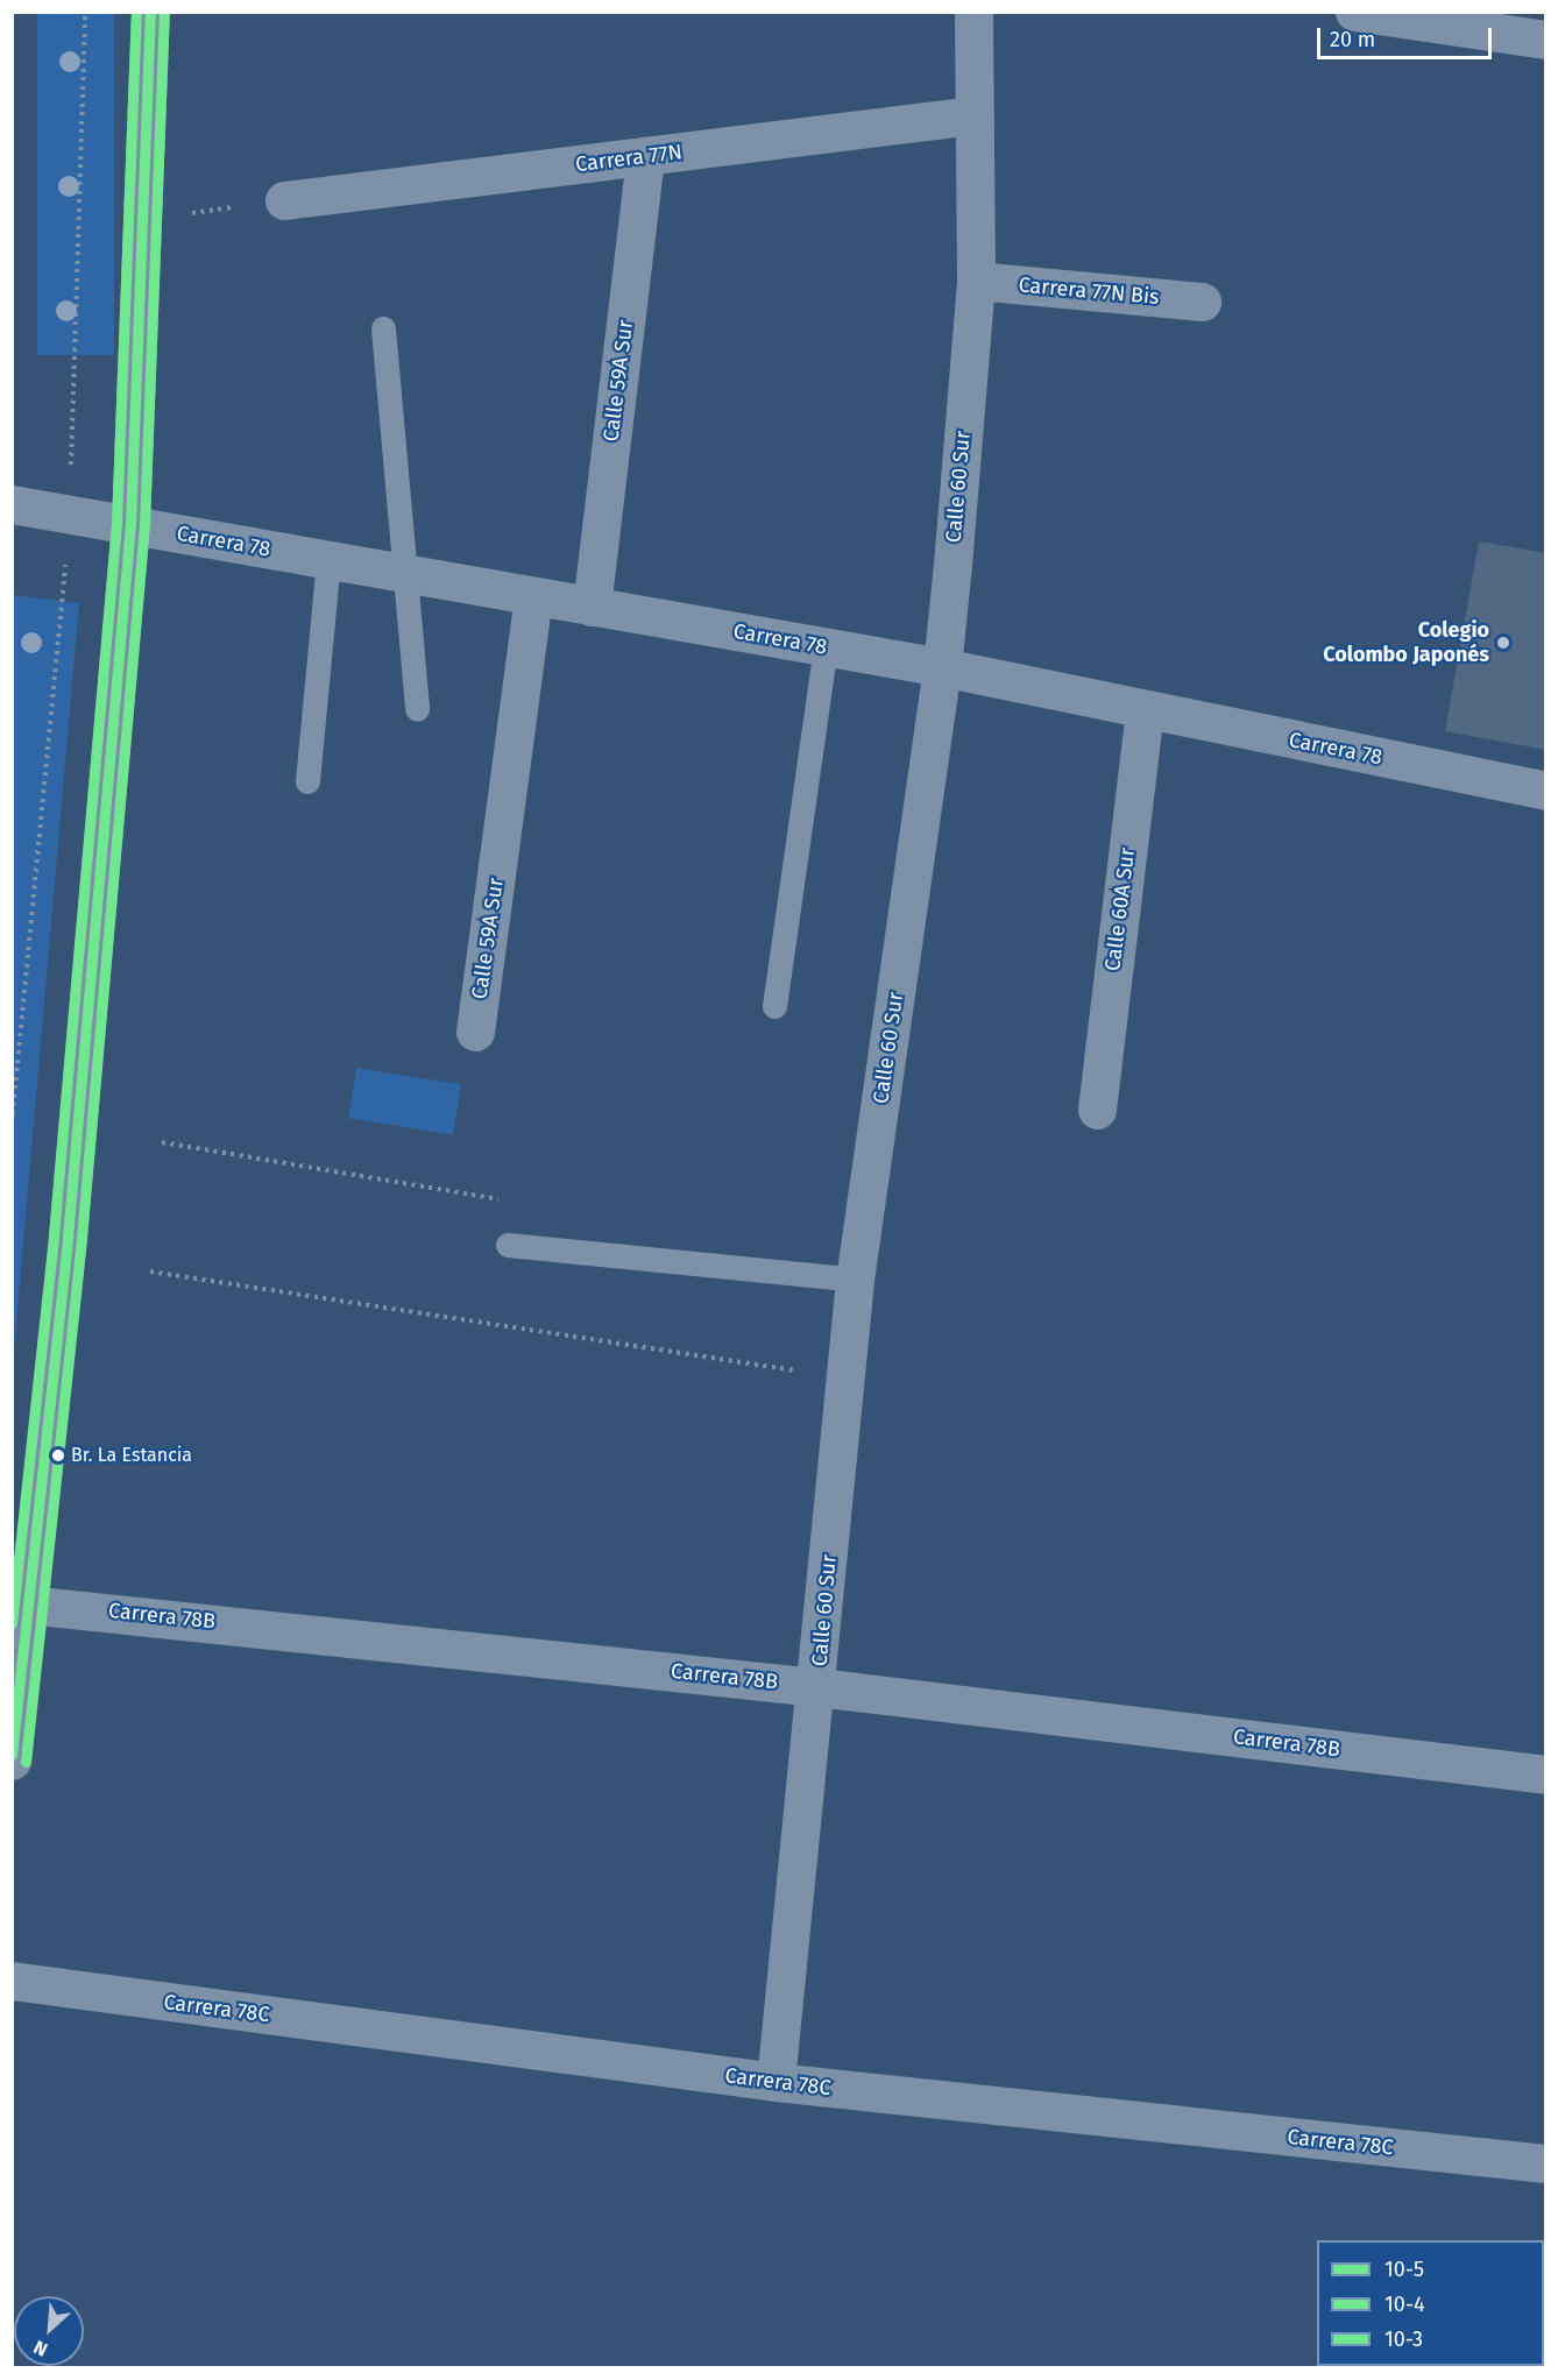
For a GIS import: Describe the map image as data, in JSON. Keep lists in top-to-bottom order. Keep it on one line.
{"streets":{"street":["Carrera 77N","Carrera 77N Bis","Calle 59A Sur","Calle 60 Sur","Carrera 78","Calle 60A Sur","Carrera 78B","Carrera 78C"]},"crossings":[["Carrera 77N","Calle 59A Sur"],["Carrera 77N","Calle 60 Sur"],["Carrera 77N Bis","Calle 60 Sur"],["Calle 59A Sur","Carrera 78"],["Calle 60 Sur","Carrera 78"],["Calle 60 Sur","Carrera 78B"],["Calle 60 Sur","Carrera 78C"],["Carrera 78","Calle 60A Sur"]],"places":["Colegio Colombo Japonés","Br. La Estancia"],"lines":["transit line 10-5","transit line 10-4","transit line 10-3"],"legend":["10-5","10-4","10-3"],"scale_bar":"20 m","north":"bottom left"}
